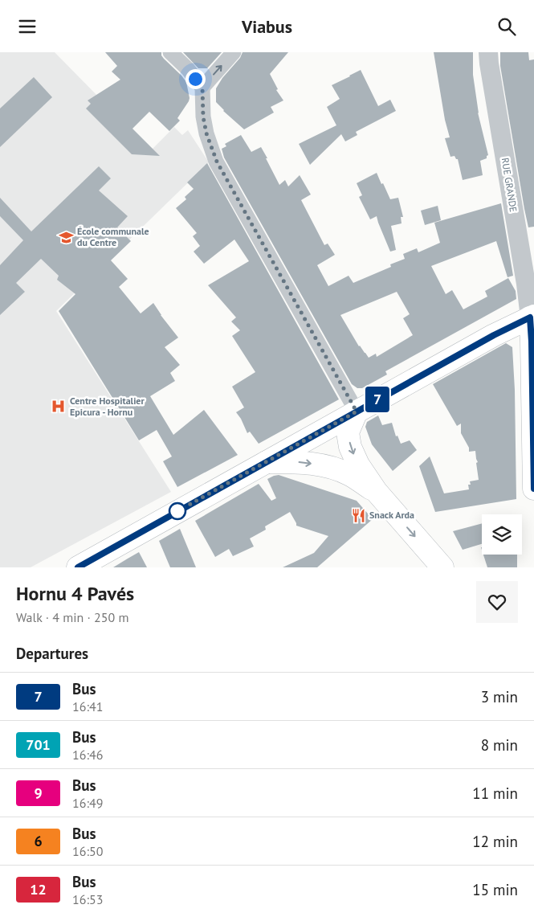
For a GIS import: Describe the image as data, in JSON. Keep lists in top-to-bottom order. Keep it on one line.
{"streets":{"street":["RUE GRANDE"]},"places":{"school or university":["École communale du Centre"],"hospital":["Centre Hospitalier Epicura - Hornu"],"restaurant":["Snack Arda"]},"lines":["bus line 7"],"page":{"header":"Viabus","on_map":"7","heading":[["Hornu 4 Pavés","Walk · 4 min · 250 m"],"Departures"],"list":[{"mark":"7","name":"Bus","note":"16:41","value":"3 min"},{"mark":"701","name":"Bus","note":"16:46","value":"8 min"},{"mark":"9","name":"Bus","note":"16:49","value":"11 min"},{"mark":"6","name":"Bus","note":"16:50","value":"12 min"},{"mark":"12","name":"Bus","note":"16:53","value":"15 min"}]}}
